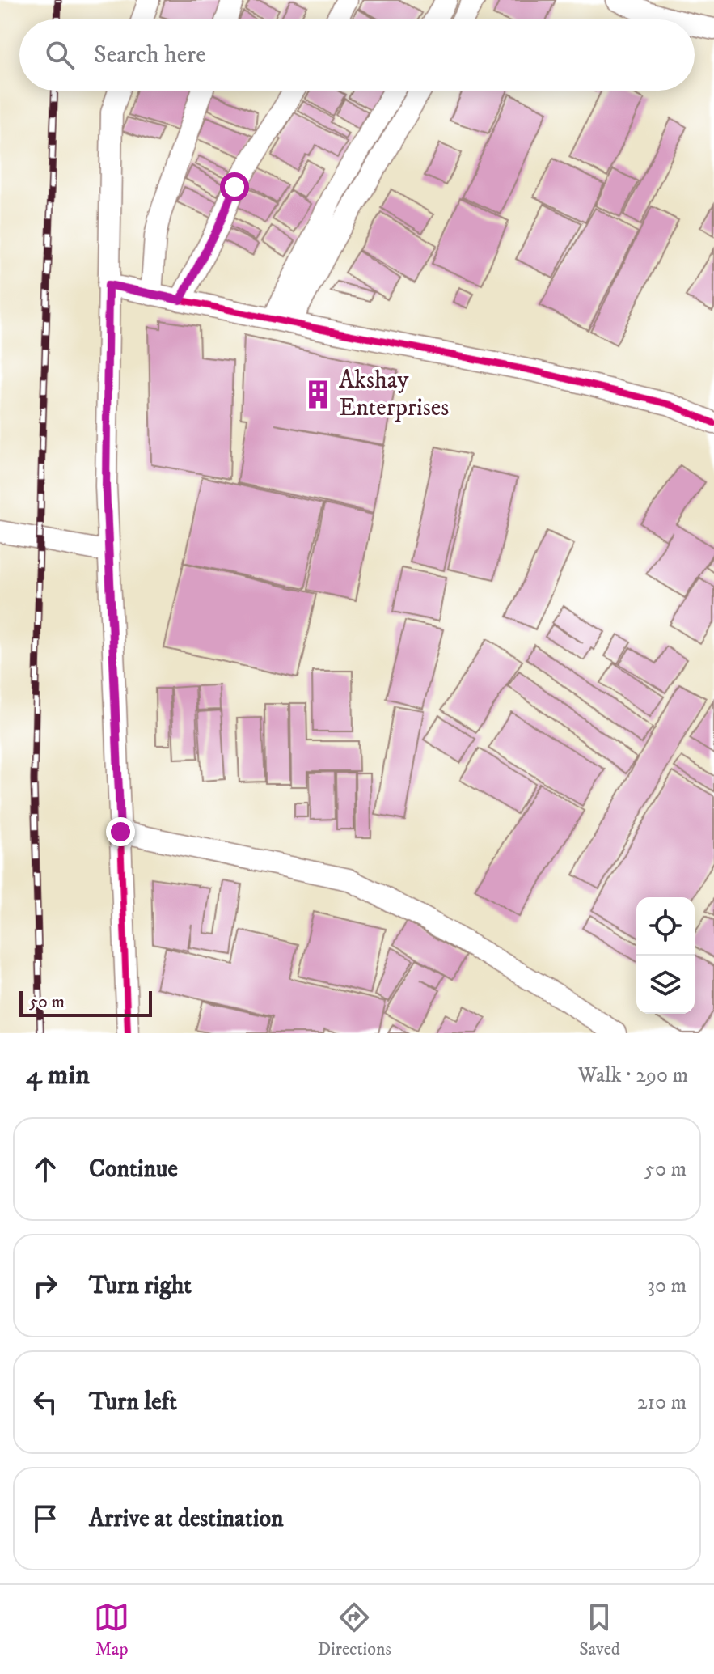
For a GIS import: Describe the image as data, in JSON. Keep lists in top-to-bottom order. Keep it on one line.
{"places":{"building":["Akshay Enterprises"]},"scale_bar":"50 m","page":{"search":"Search here","scale":"50 m","heading":["4 min","Walk · 290 m"],"list":[["Continue","50 m"],["Turn right","30 m"],["Turn left","210 m"],"Arrive at destination"],"nav":["Map","Directions","Saved"]}}
